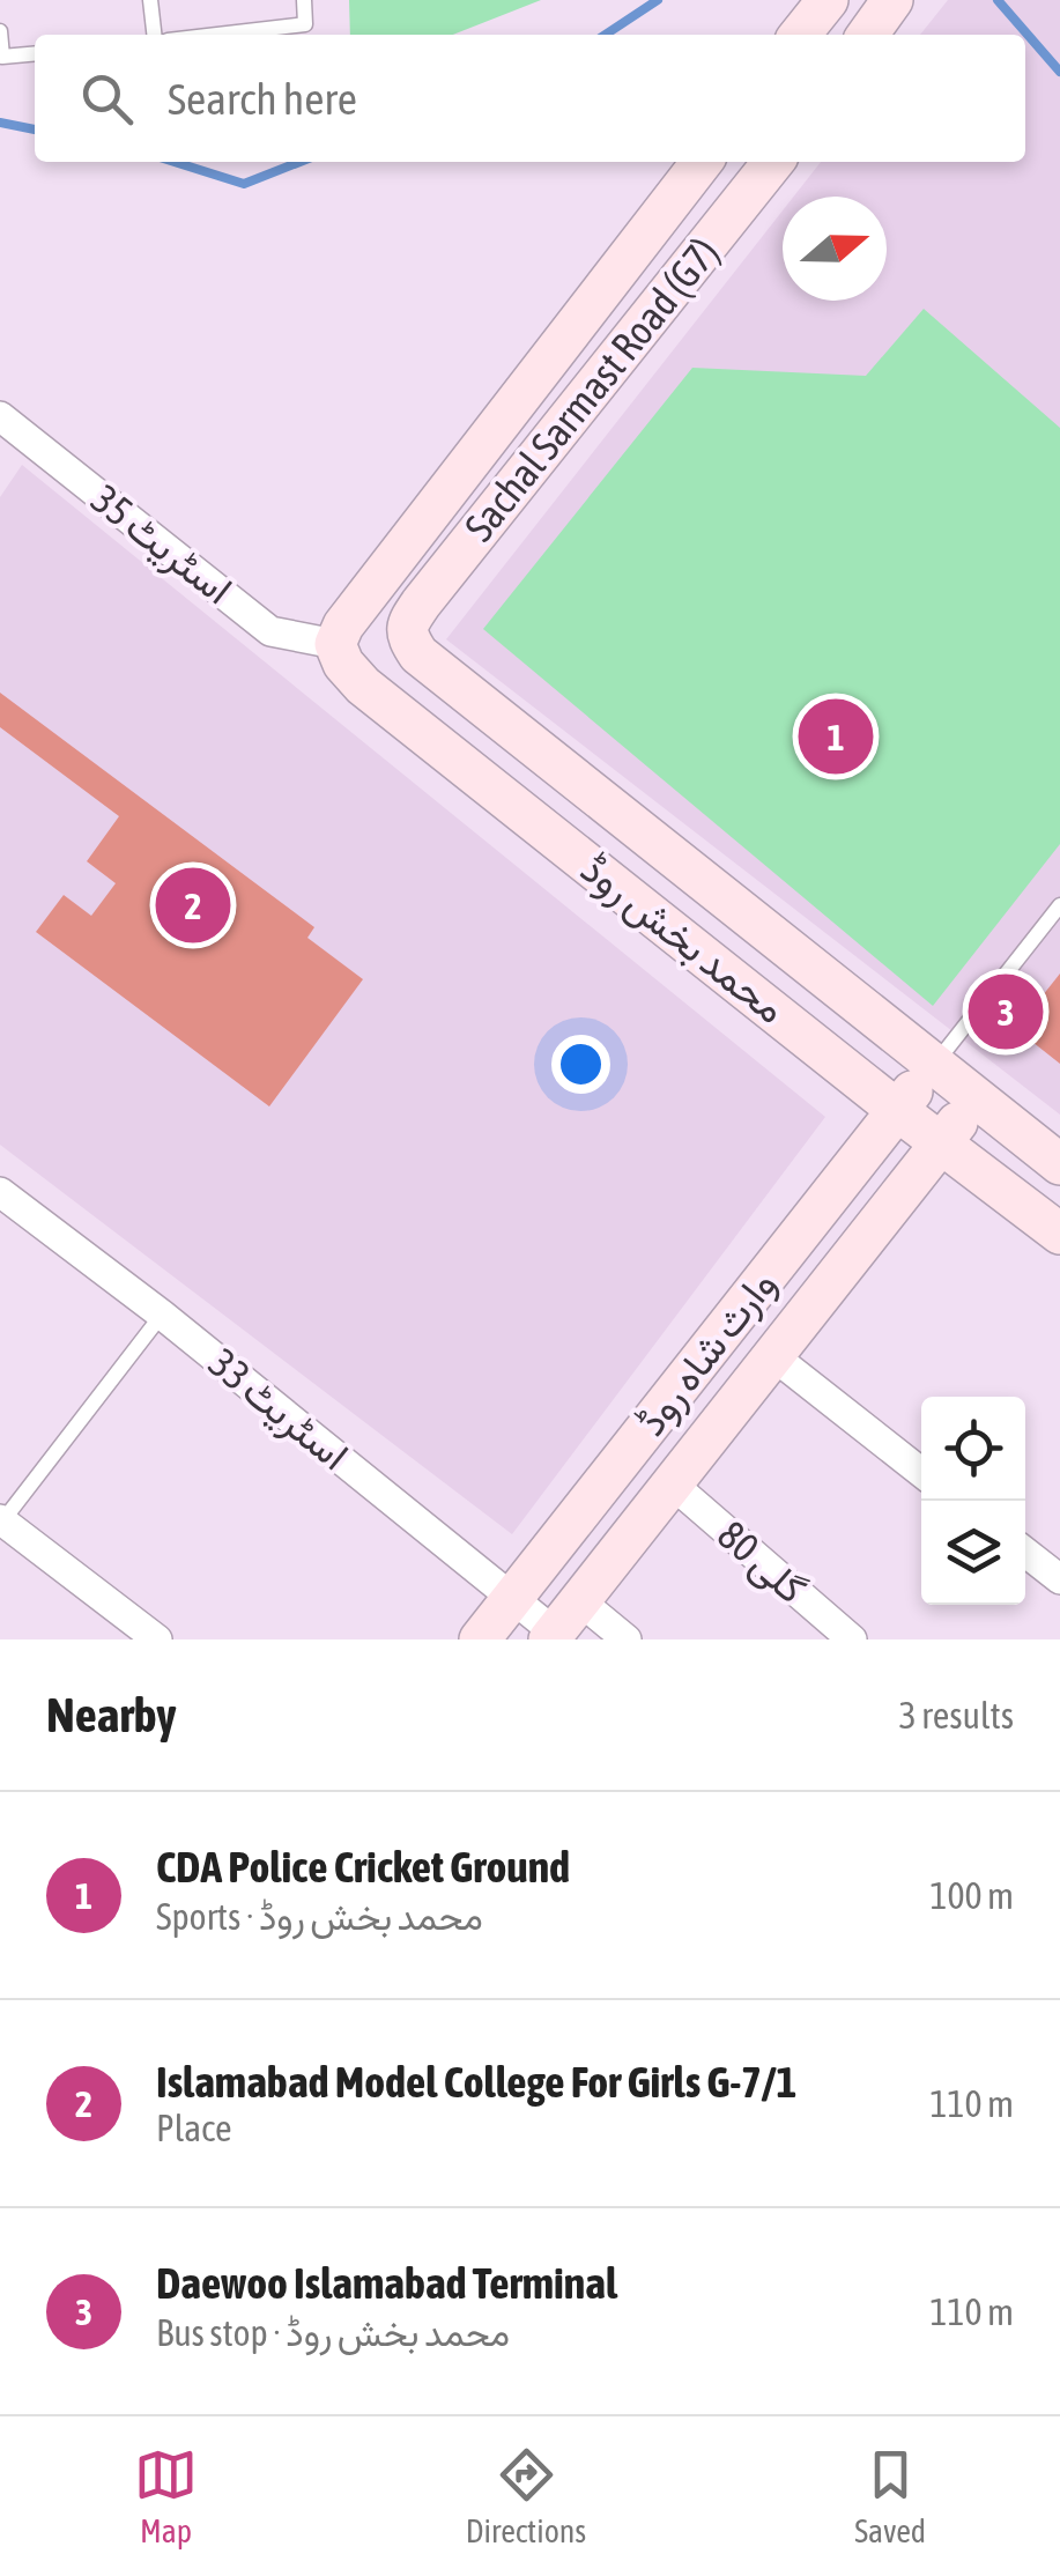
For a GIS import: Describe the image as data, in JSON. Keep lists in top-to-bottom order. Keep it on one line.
{"streets":{"street":["Sachal Sarmast Road (G7)","اسٹریٹ 35","محمد بخش روڈ","وارث شاہ روڈ","اسٹریٹ 33","گلی 80"]},"crossings":[["Sachal Sarmast Road (G7)","اسٹریٹ 35"],["Sachal Sarmast Road (G7)","محمد بخش روڈ"],["اسٹریٹ 35","محمد بخش روڈ"],["محمد بخش روڈ","وارث شاہ روڈ"],["وارث شاہ روڈ","اسٹریٹ 33"],["وارث شاہ روڈ","گلی 80"]],"north":"right","page":{"search":"Search here","pins":["1","2","3"],"heading":["Nearby","3 results"],"list":[{"mark":"1","name":"CDA Police Cricket Ground","note":"Sports · محمد بخش روڈ","value":"100 m"},{"mark":"2","name":"Islamabad Model College For Girls G-7/1","note":"Place","value":"110 m"},{"mark":"3","name":"Daewoo Islamabad Terminal","note":"Bus stop · محمد بخش روڈ","value":"110 m"}],"nav":["Map","Directions","Saved"]}}
